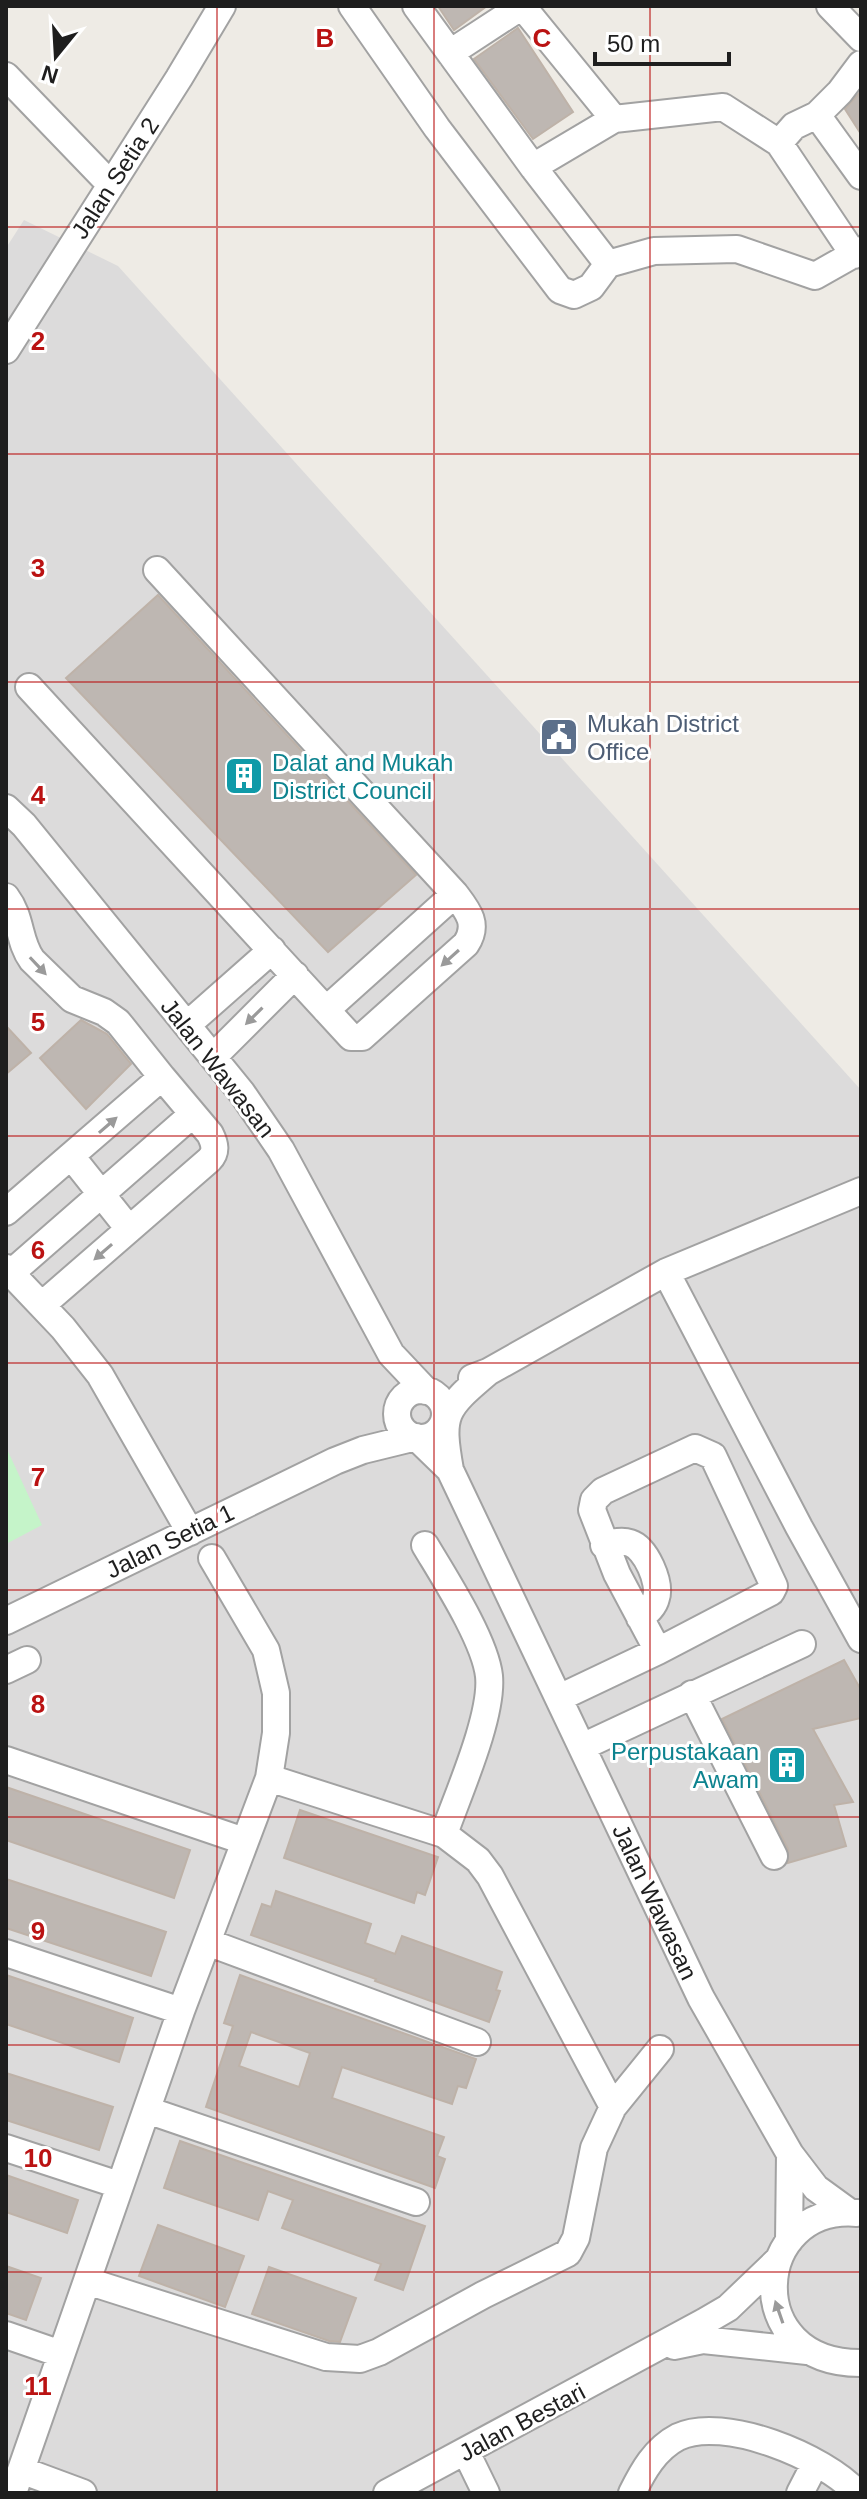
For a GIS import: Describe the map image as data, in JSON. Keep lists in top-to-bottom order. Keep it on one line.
{"streets":{"street":["Jalan Setia 2","Jalan Wawasan","Jalan Setia 1","Jalan Bestari"]},"crossings":[["Jalan Wawasan","Jalan Setia 1"],["Jalan Wawasan","Jalan Bestari"]],"places":{"public building":["Mukah District Office"],"building":["Dalat and Mukah District Council","Perpustakaan Awam"]},"scale_bar":"50 m","north":"bottom","grid":{"columns":["B","C"],"rows":["2","3","4","5","6","7","8","9","10","11"]}}
